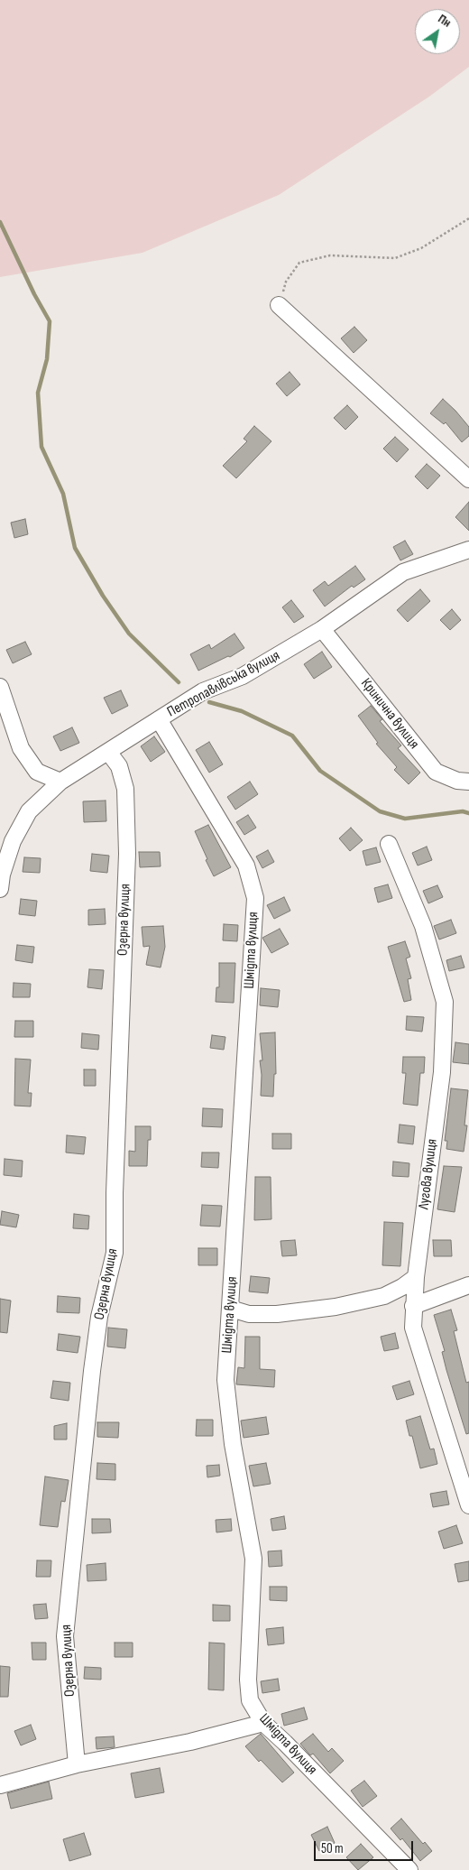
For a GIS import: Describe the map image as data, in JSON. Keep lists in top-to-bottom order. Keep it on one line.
{"streets":{"street":["Петропавлівська вулиця","Кринична вулиця","Озерна вулиця","Шмідта вулиця","Лугова вулиця"]},"crossings":[["Петропавлівська вулиця","Кринична вулиця"],["Петропавлівська вулиця","Озерна вулиця"],["Петропавлівська вулиця","Шмідта вулиця"]],"scale_bar":"50 m","north":"top right"}
